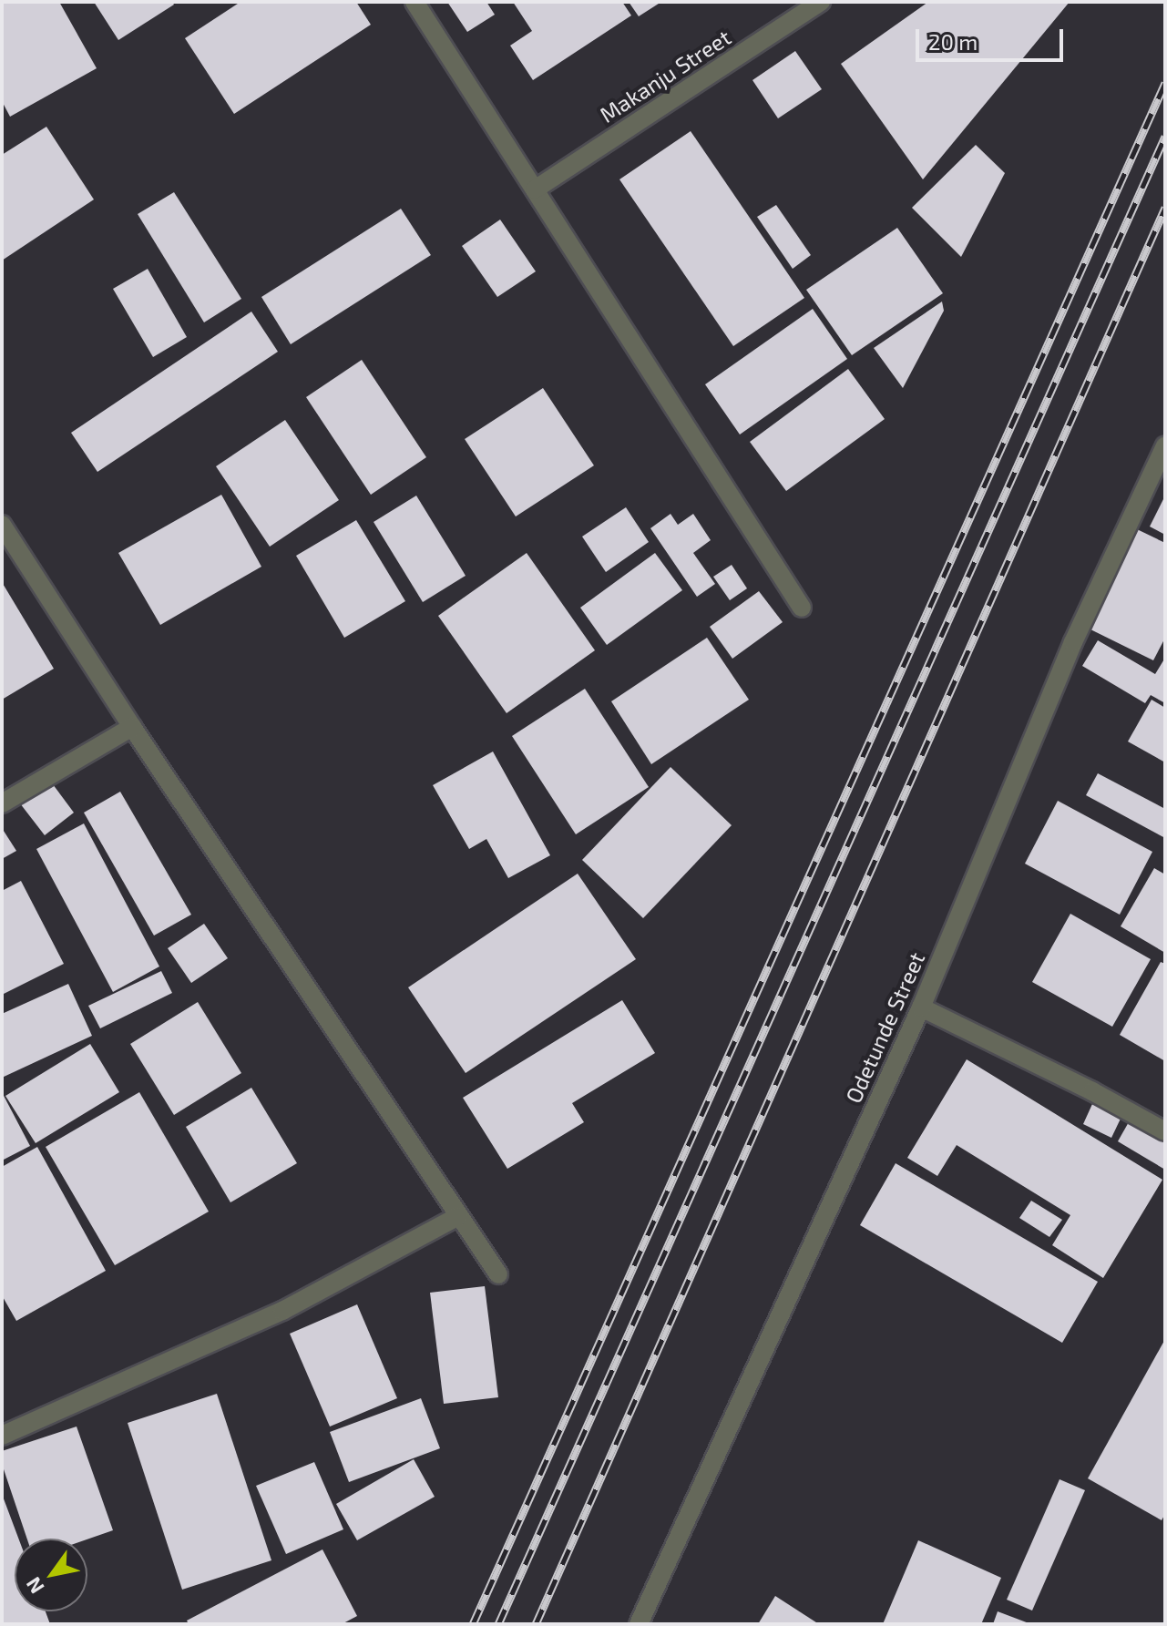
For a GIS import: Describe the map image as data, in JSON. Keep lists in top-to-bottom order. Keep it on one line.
{"streets":{"street":["Makanju Street","Odetunde Street"]},"scale_bar":"20 m","north":"bottom left"}
